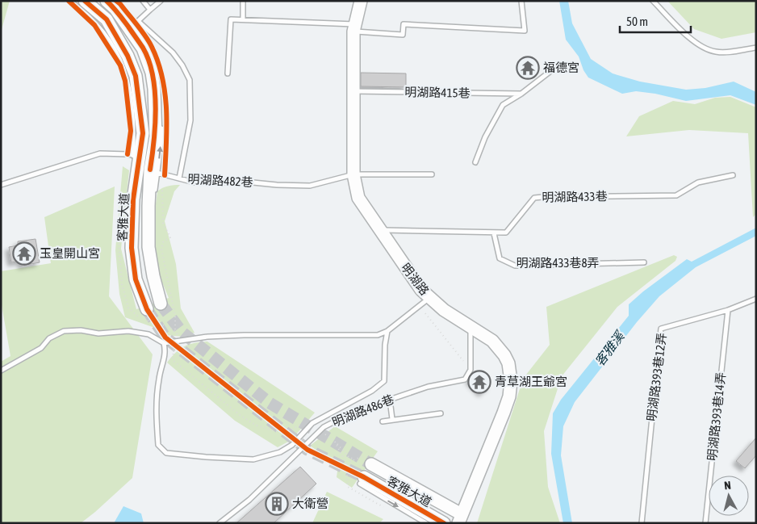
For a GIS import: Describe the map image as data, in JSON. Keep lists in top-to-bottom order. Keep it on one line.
{"streets":{"street":["客雅大道","明湖路"],"lane":["明湖路415巷","明湖路482巷","明湖路433巷","明湖路433巷8弄","明湖路393巷12弄","明湖路486巷","明湖路393巷14弄"]},"crossings":[["明湖路415巷","明湖路"],["明湖路482巷","客雅大道"],["明湖路482巷","明湖路"],["明湖路433巷","明湖路433巷8弄"],["明湖路433巷","明湖路"],["客雅大道","明湖路"],["明湖路393巷12弄","明湖路393巷14弄"]],"water":["客雅溪"],"places":{"temple":["福德宮","玉皇開山宮","青草湖王爺宮"],"building":["大衛營"]},"scale_bar":"50 m","north":"top"}
